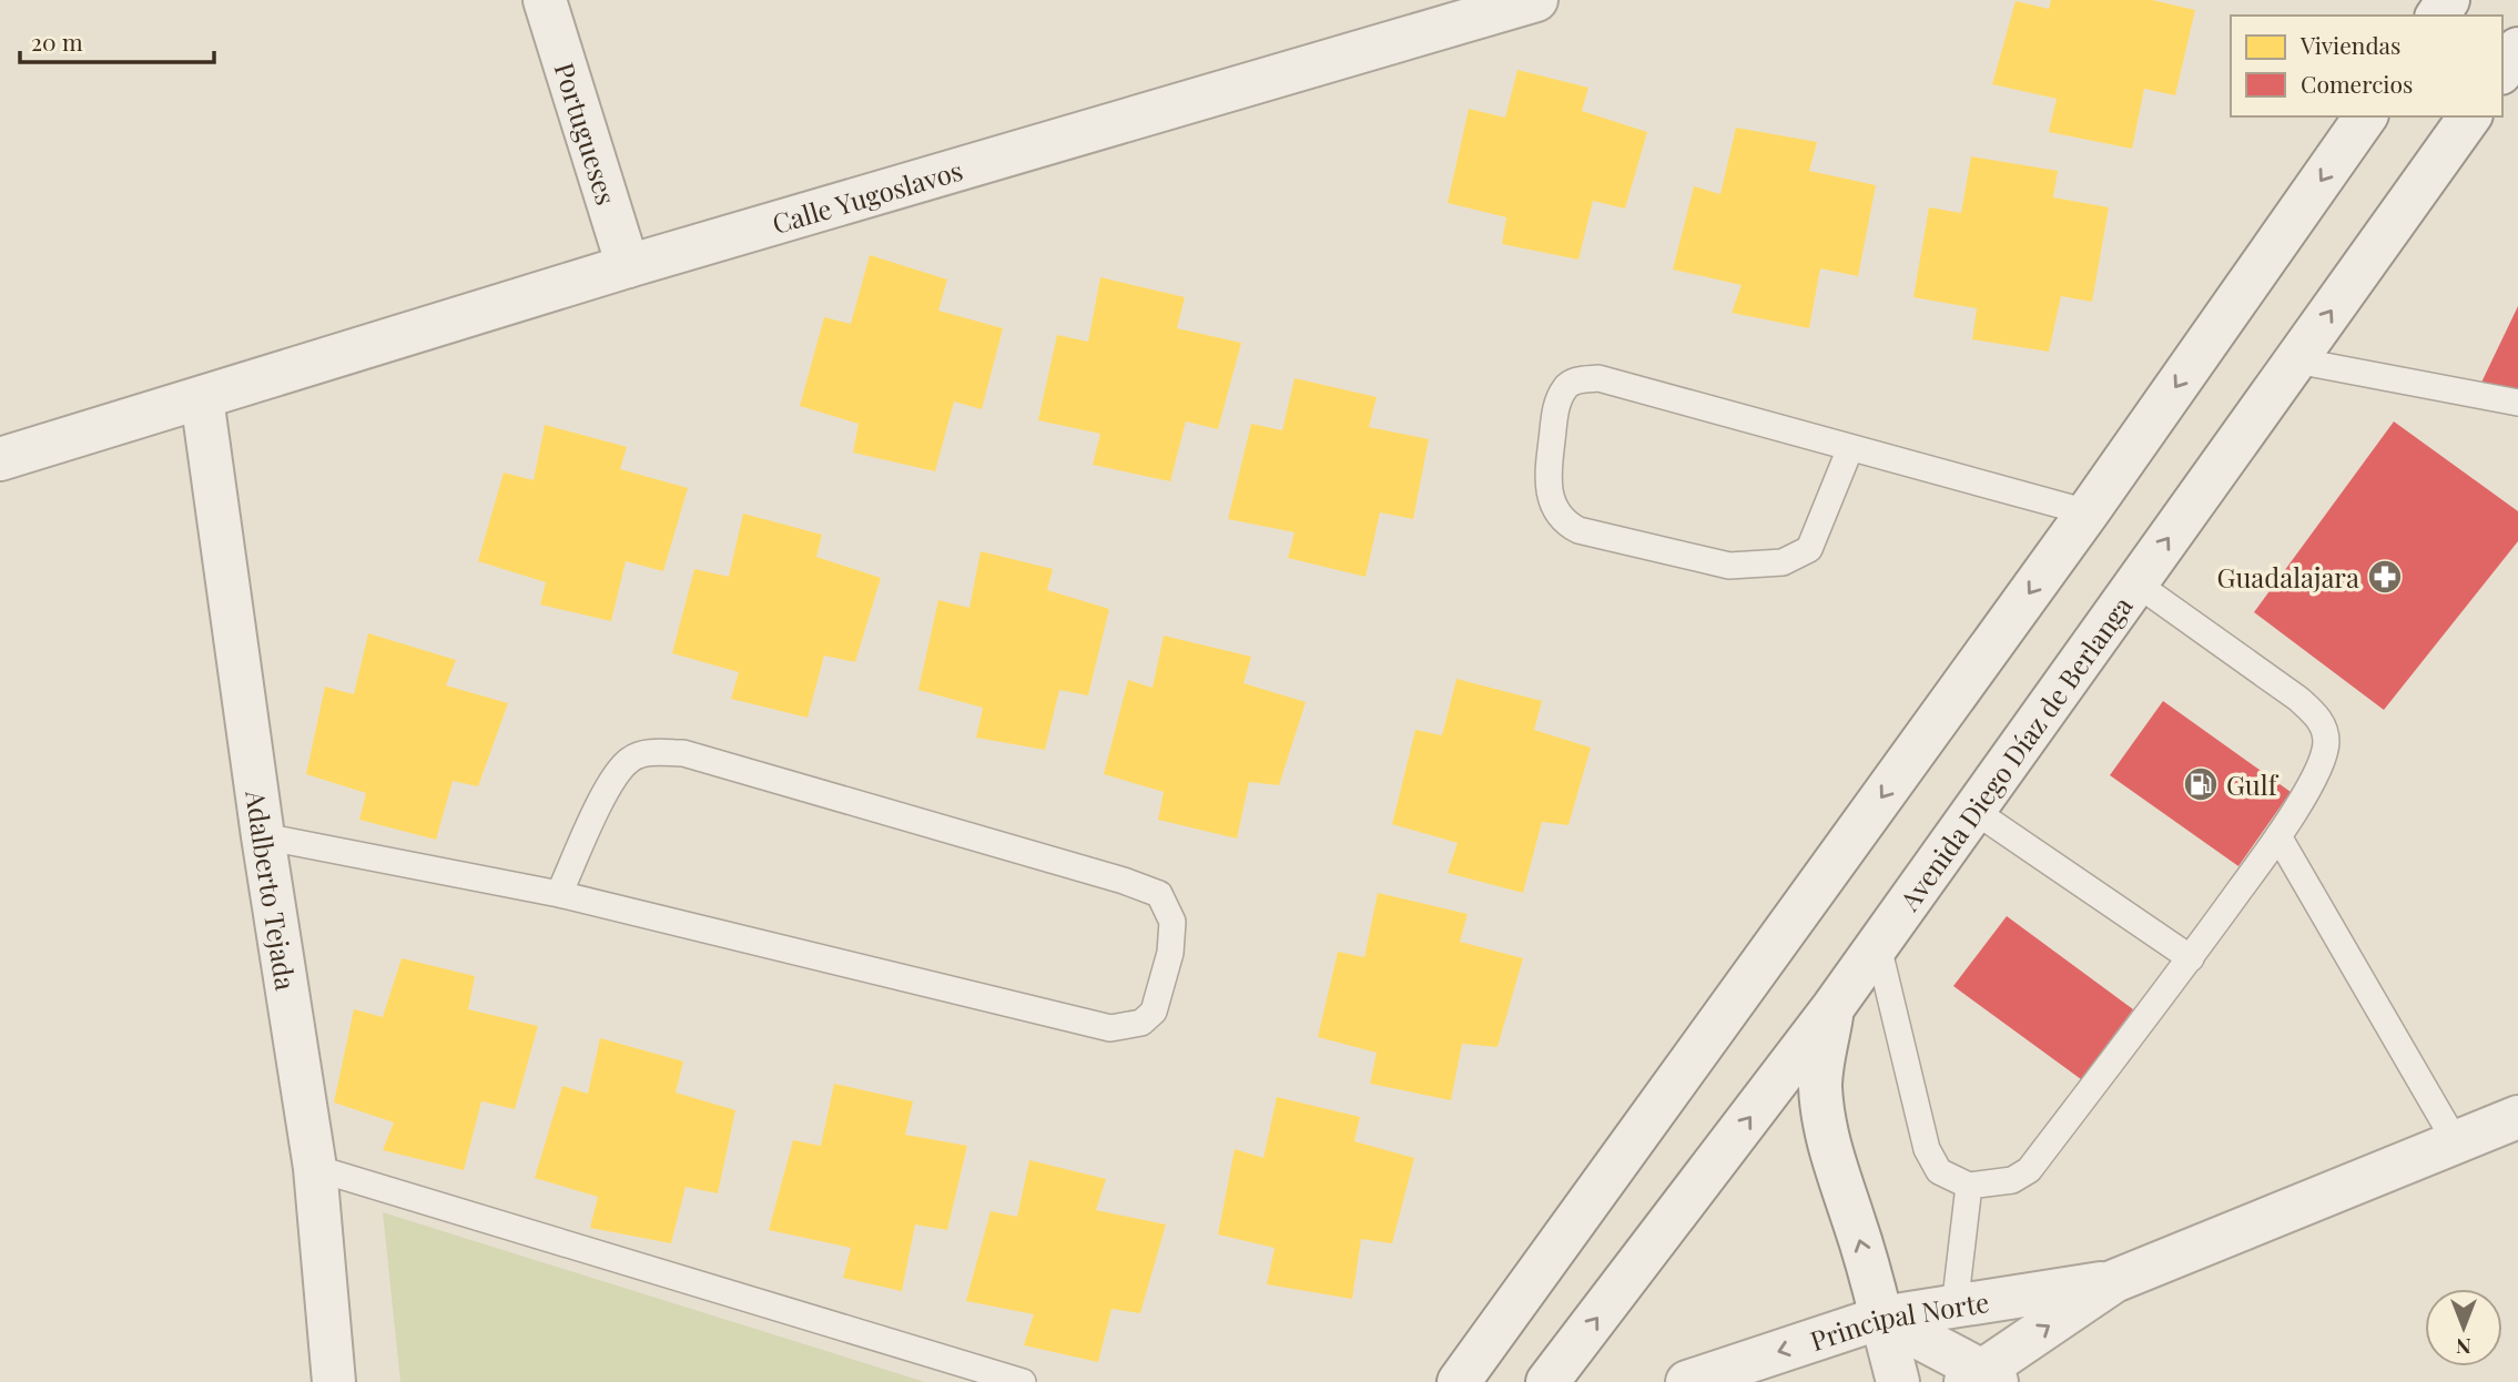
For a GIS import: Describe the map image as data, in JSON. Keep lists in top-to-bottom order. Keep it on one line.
{"streets":{"street":["Portugueses","Calle Yugoslavos","Avenida Diego Díaz de Berlanga","Adalberto Tejada","Principal Norte"]},"crossings":[["Portugueses","Calle Yugoslavos"],["Calle Yugoslavos","Adalberto Tejada"]],"places":{"pharmacy":["Guadalajara"],"fuel station":["Gulf"]},"legend":["Viviendas","Comercios"],"scale_bar":"20 m","north":"bottom"}
